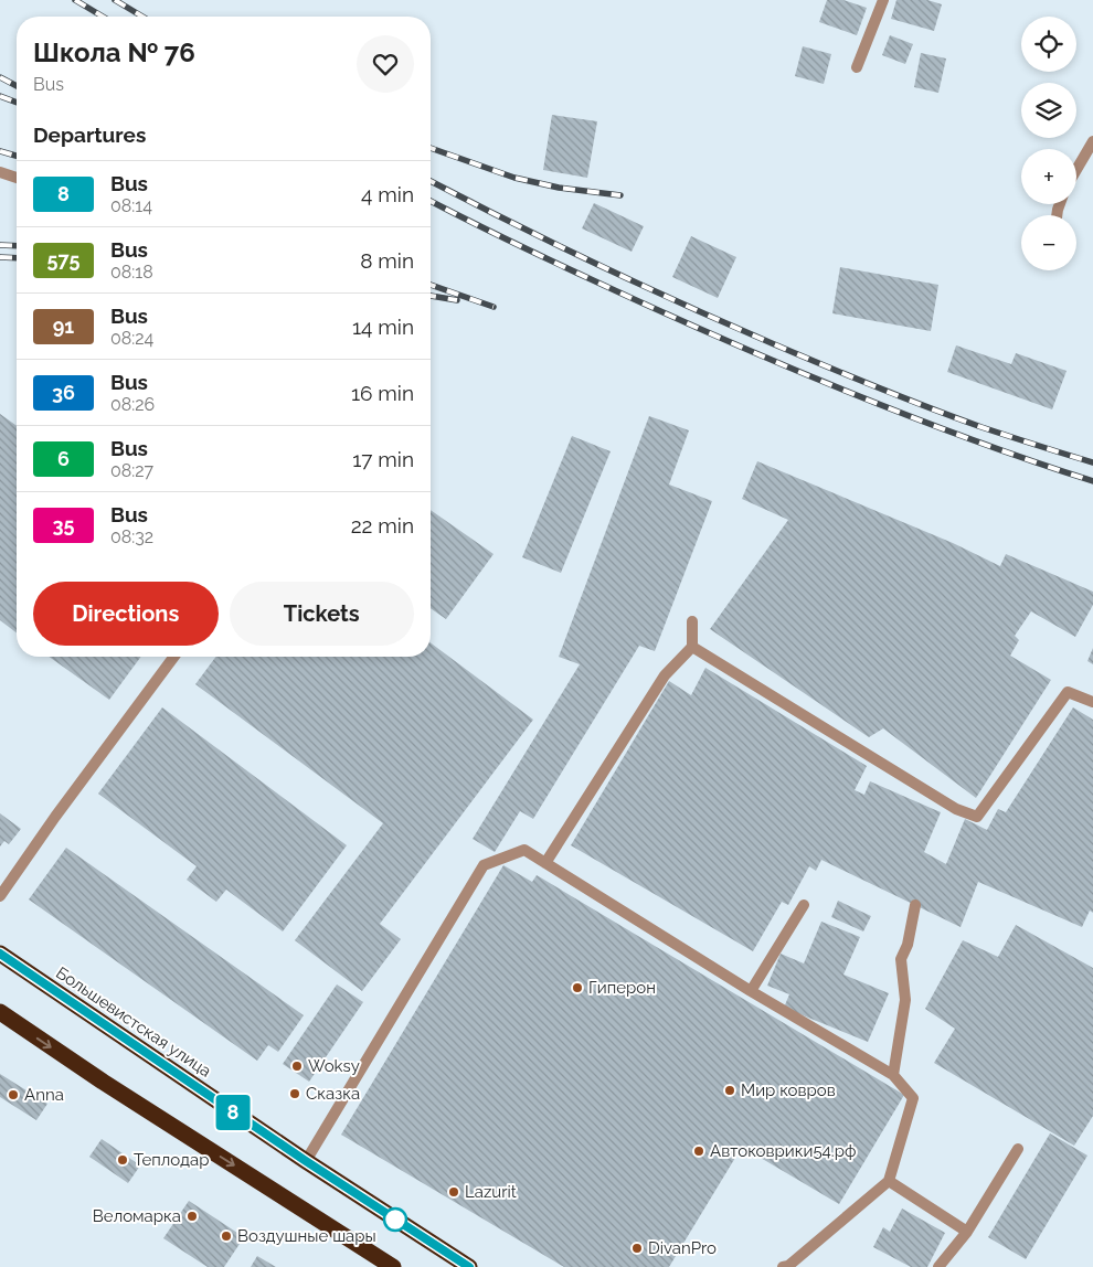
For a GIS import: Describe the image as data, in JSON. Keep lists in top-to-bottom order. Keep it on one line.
{"streets":{"highway":["Большевистская улица"]},"places":["Гиперон","Woksy","Мир ковров","Сказка","Anna","Автоковрики54.рф","Теплодар","Lazurit","Веломарка","Воздушные шары","DivanPro"],"lines":["bus line 8"],"page":{"on_map":"8","map_buttons":["+","−"],"heading":[["Школа № 76","Bus"],"Departures"],"list":[{"mark":"8","name":"Bus","note":"08:14","value":"4 min"},{"mark":"575","name":"Bus","note":"08:18","value":"8 min"},{"mark":"91","name":"Bus","note":"08:24","value":"14 min"},{"mark":"36","name":"Bus","note":"08:26","value":"16 min"},{"mark":"6","name":"Bus","note":"08:27","value":"17 min"},{"mark":"35","name":"Bus","note":"08:32","value":"22 min"}],"buttons":["Directions","Tickets"]}}
